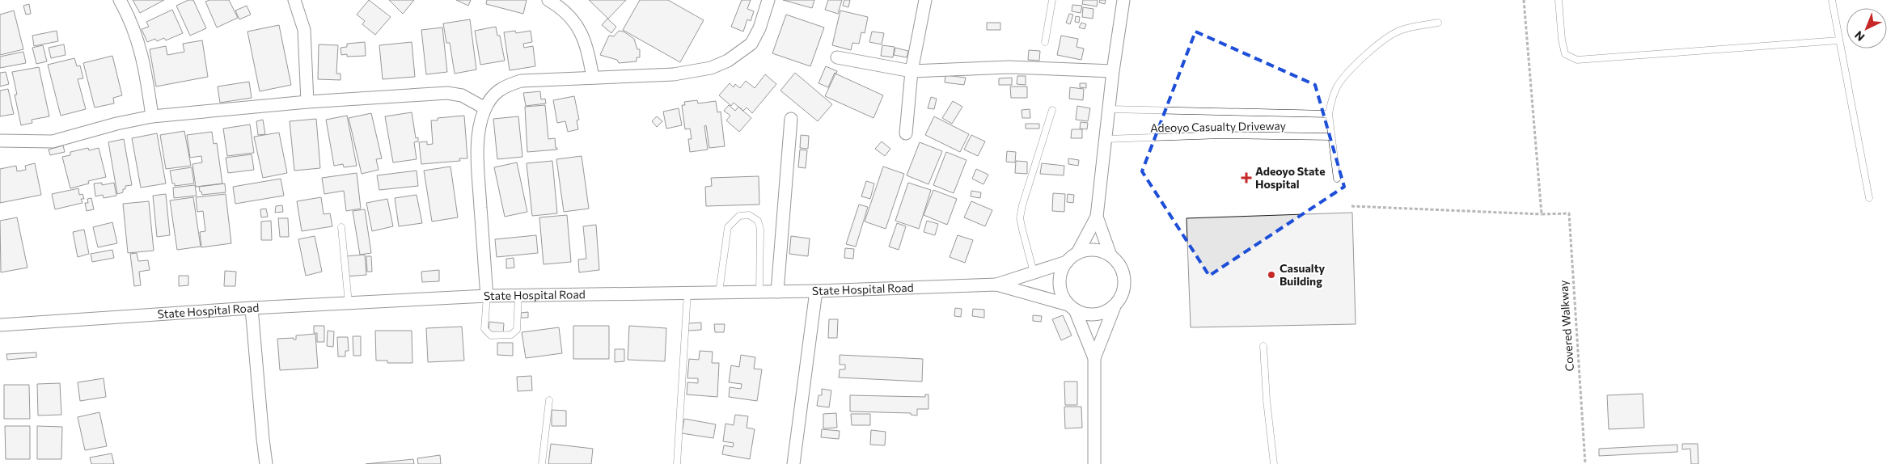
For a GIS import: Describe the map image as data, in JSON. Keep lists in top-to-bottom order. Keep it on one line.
{"streets":{"street":["State Hospital Road"],"lane":["Adeoyo Casualty Driveway"],"path":["Covered Walkway"]},"places":{"health":["Adeoyo State Hospital"],"other":["Casualty Building"]},"north":"bottom left"}
